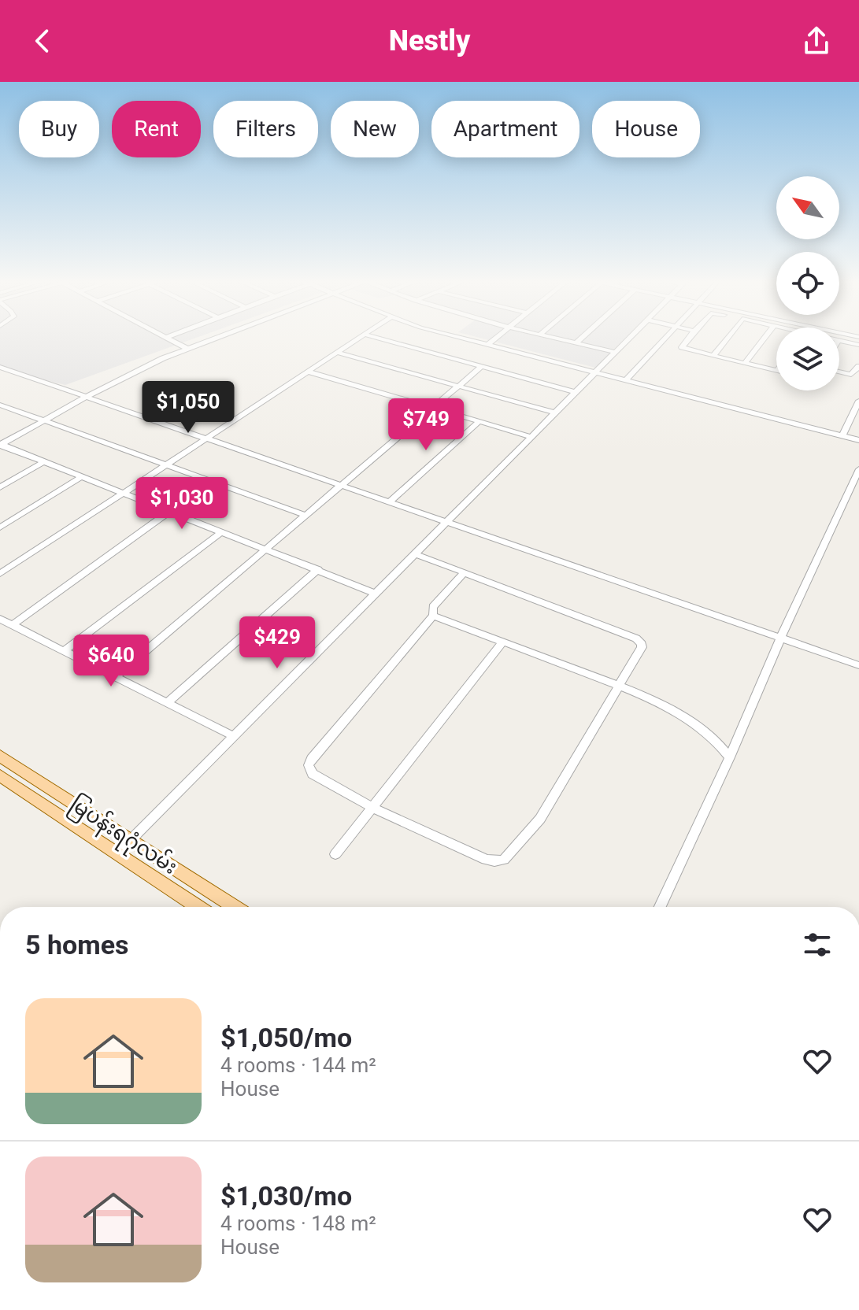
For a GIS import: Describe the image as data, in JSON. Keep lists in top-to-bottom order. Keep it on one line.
{"streets":{"main road":["မြပန်းရဂုံလမ်း"]},"north":"top left","page":{"header":"Nestly","chip":["Buy","Rent","Filters","New","Apartment","House"],"price":["$1,050","$749","$1,030","$429","$640"],"heading":"5 homes","list":[{"name":"$1,050/mo","note":"4 rooms · 144 m² · House"},{"name":"$1,030/mo","note":"4 rooms · 148 m² · House"}]}}
